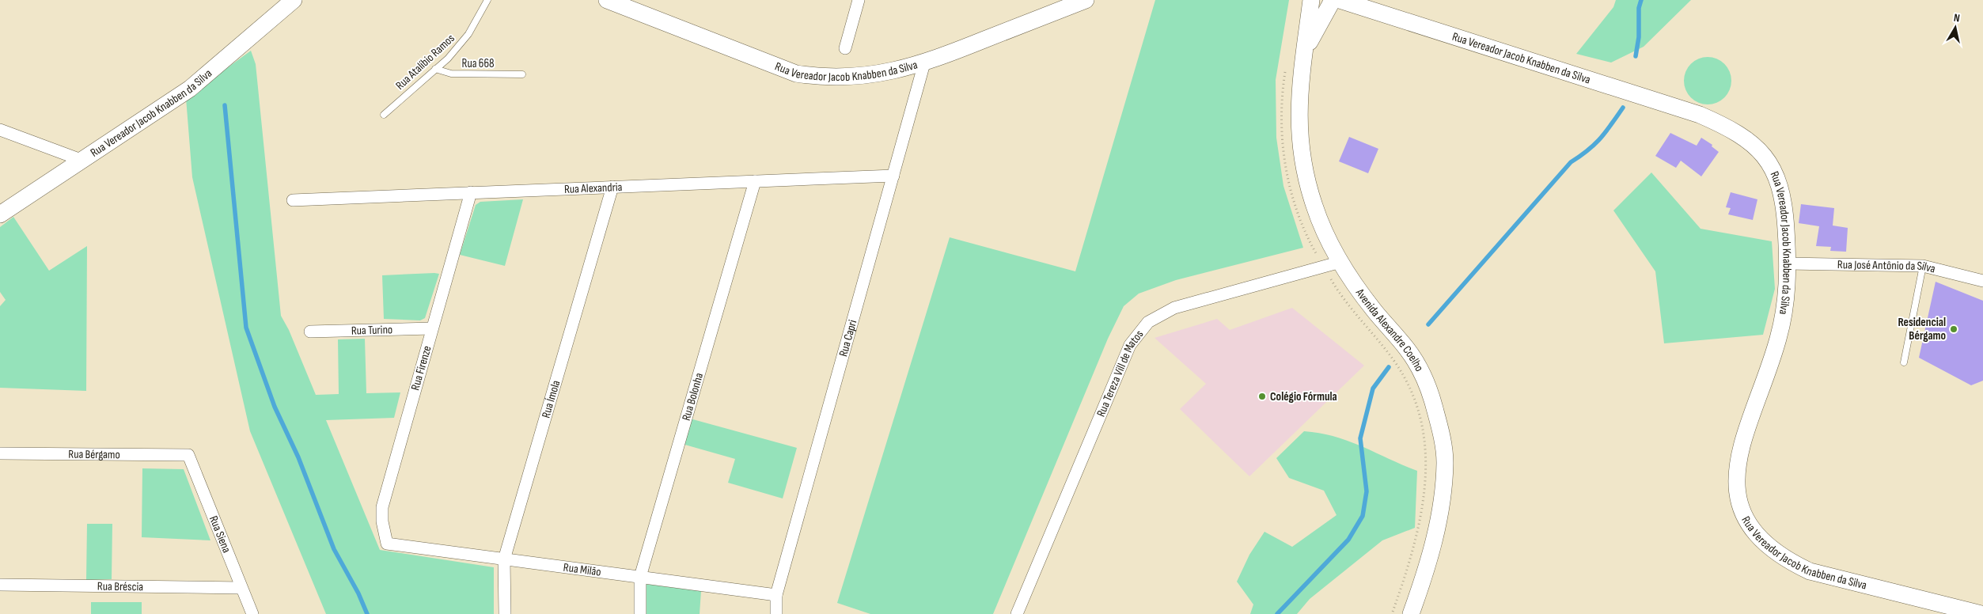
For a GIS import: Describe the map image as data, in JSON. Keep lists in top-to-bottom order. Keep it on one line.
{"streets":{"main road":["Rua Vereador Jacob Knabben da Silva","Avenida Alexandre Coelho"],"street":["Rua Alexandria","Rua José Antônio da Silva","Rua Turino","Rua Capri","Rua Firenze","Rua Tereza Vill de Matos","Rua Bolonha","Rua Ímola","Rua Bérgamo","Rua Siena","Rua Milão","Rua Bréscia"],"lane":["Rua Atalíbio Ramos","Rua 668"]},"crossings":[["Rua Vereador Jacob Knabben da Silva","Rua José Antônio da Silva"],["Rua Vereador Jacob Knabben da Silva","Avenida Alexandre Coelho"],["Rua Vereador Jacob Knabben da Silva","Rua Capri"],["Rua Atalíbio Ramos","Rua 668"],["Rua Alexandria","Rua Capri"],["Rua Alexandria","Rua Firenze"],["Rua Alexandria","Rua Bolonha"],["Rua Alexandria","Rua Ímola"],["Rua Turino","Rua Firenze"],["Avenida Alexandre Coelho","Rua Tereza Vill de Matos"],["Rua Capri","Rua Milão"],["Rua Firenze","Rua Milão"],["Rua Bolonha","Rua Milão"],["Rua Ímola","Rua Milão"],["Rua Bérgamo","Rua Siena"],["Rua Siena","Rua Bréscia"]],"places":["Residencial Bérgamo","Colégio Fórmula"],"north":"top"}
